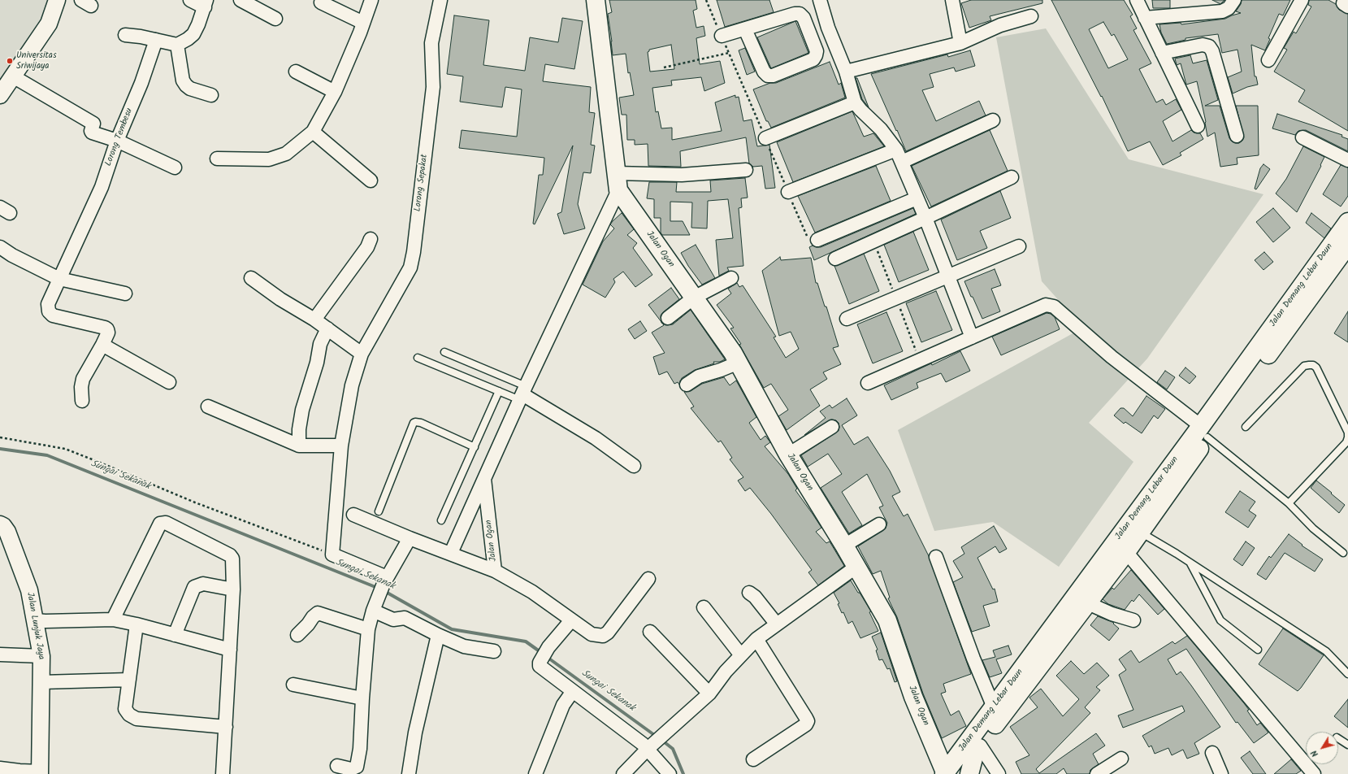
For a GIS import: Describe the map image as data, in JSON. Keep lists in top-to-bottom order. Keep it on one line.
{"streets":{"main road":["Jalan Ogan","Jalan Demang Lebar Daun"],"street":["Lorong Tembesu","Lorong Sepakat","Jalan Lunjuk Jaya"]},"crossings":[["Jalan Ogan","Jalan Demang Lebar Daun"]],"water":["Sungai Sekanak"],"places":["Universitas Sriwijaya"],"north":"bottom left"}
